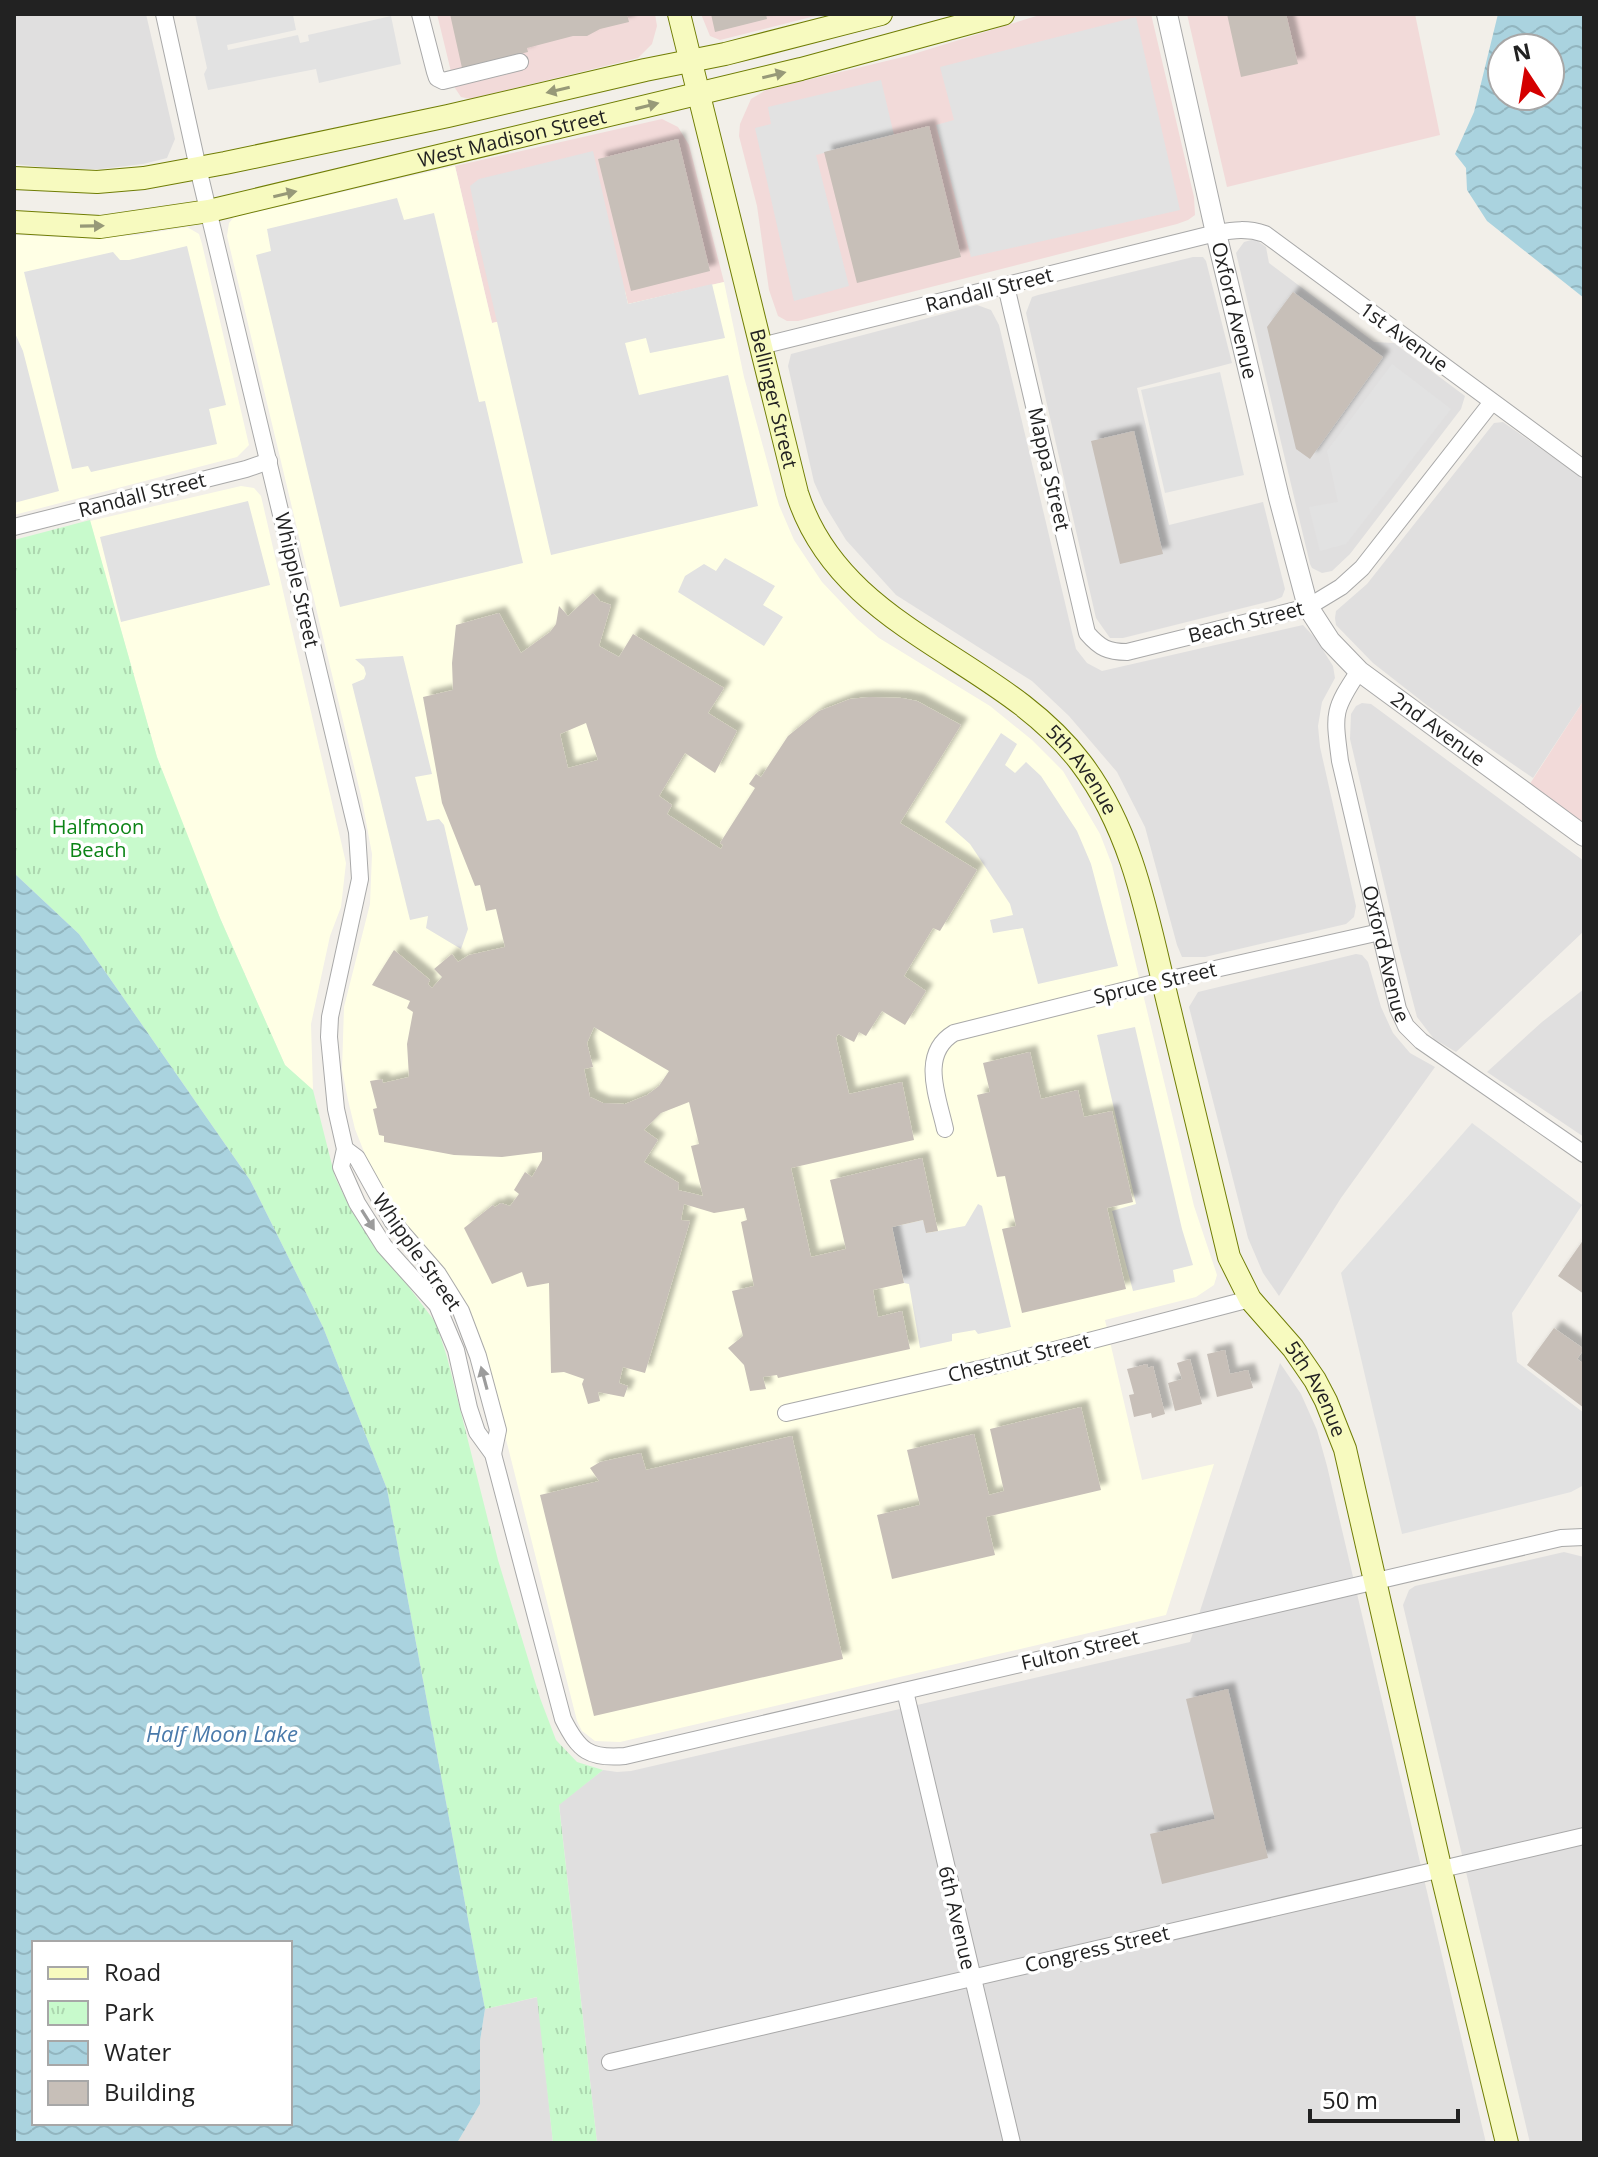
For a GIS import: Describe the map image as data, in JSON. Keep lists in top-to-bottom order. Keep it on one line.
{"streets":{"main road":["West Madison Street","Bellinger Street","5th Avenue"],"street":["Randall Street","Oxford Avenue","1st Avenue","Mappa Street","Whipple Street","Beach Street","2nd Avenue","Spruce Street","Chestnut Street","Fulton Street","6th Avenue","Congress Street"]},"crossings":[["West Madison Street","Bellinger Street"],["West Madison Street","Whipple Street"],["Randall Street","Oxford Avenue"],["Randall Street","1st Avenue"],["Randall Street","Bellinger Street"],["Randall Street","Mappa Street"],["Randall Street","Whipple Street"],["Oxford Avenue","1st Avenue"],["Oxford Avenue","Beach Street"],["Oxford Avenue","2nd Avenue"],["Oxford Avenue","Spruce Street"],["1st Avenue","Beach Street"],["Bellinger Street","5th Avenue"],["Mappa Street","Beach Street"],["Whipple Street","Fulton Street"],["Beach Street","2nd Avenue"],["5th Avenue","Spruce Street"],["5th Avenue","Chestnut Street"],["5th Avenue","Fulton Street"],["5th Avenue","Congress Street"],["Fulton Street","6th Avenue"],["6th Avenue","Congress Street"]],"water":["Half Moon Lake"],"parks":["Halfmoon Beach"],"legend":["Road","Park","Water","Building"],"scale_bar":"50 m","north":"top"}
